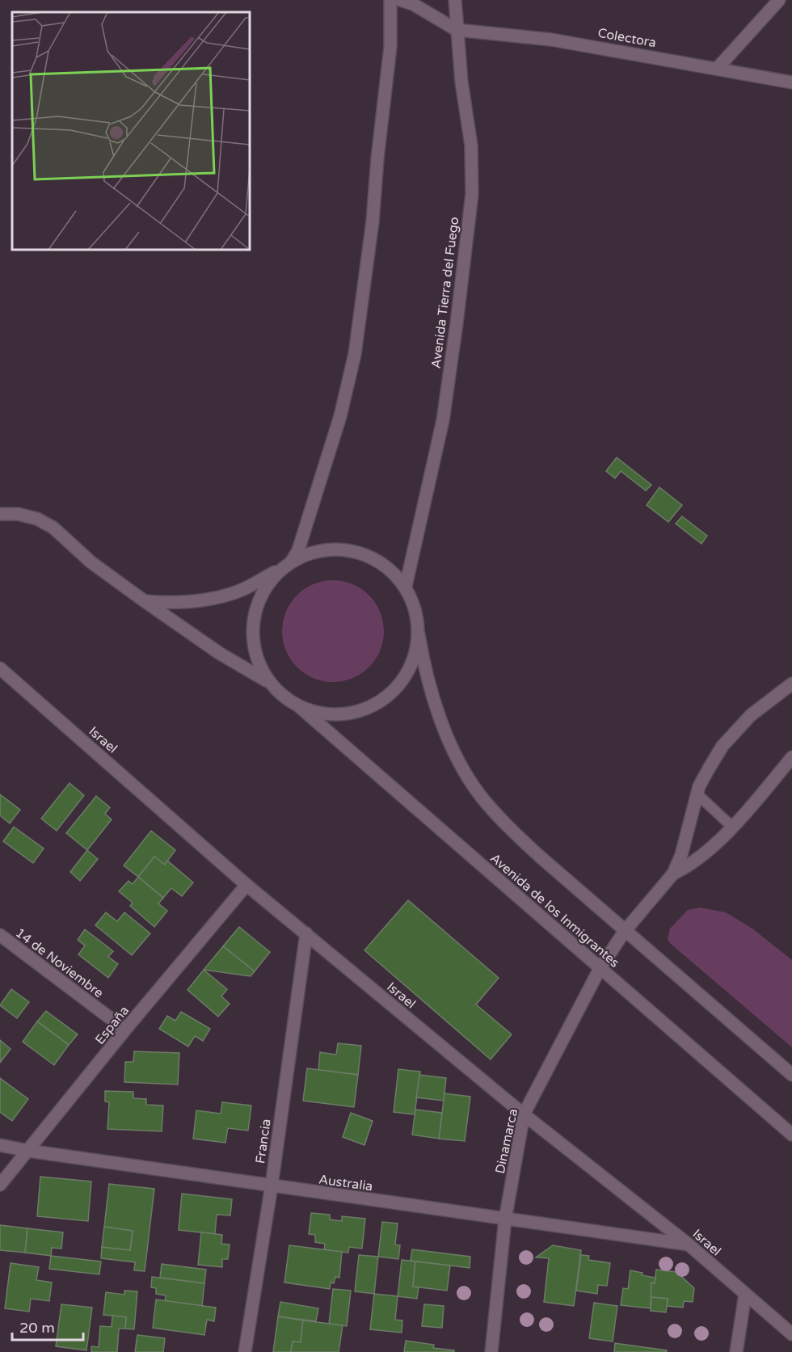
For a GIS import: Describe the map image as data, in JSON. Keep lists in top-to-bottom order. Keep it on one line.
{"streets":{"street":["Colectora","Avenida Tierra del Fuego","Israel","Avenida de los Inmigrantes","14 de Noviembre","España","Francia","Dinamarca","Australia"]},"crossings":[["Colectora","Avenida Tierra del Fuego"],["Avenida Tierra del Fuego","Avenida de los Inmigrantes"],["Israel","España"],["Israel","Francia"],["Israel","Dinamarca"],["Israel","Australia"],["Avenida de los Inmigrantes","Dinamarca"],["14 de Noviembre","España"],["España","Australia"],["Francia","Australia"],["Dinamarca","Australia"]],"scale_bar":"20 m"}
